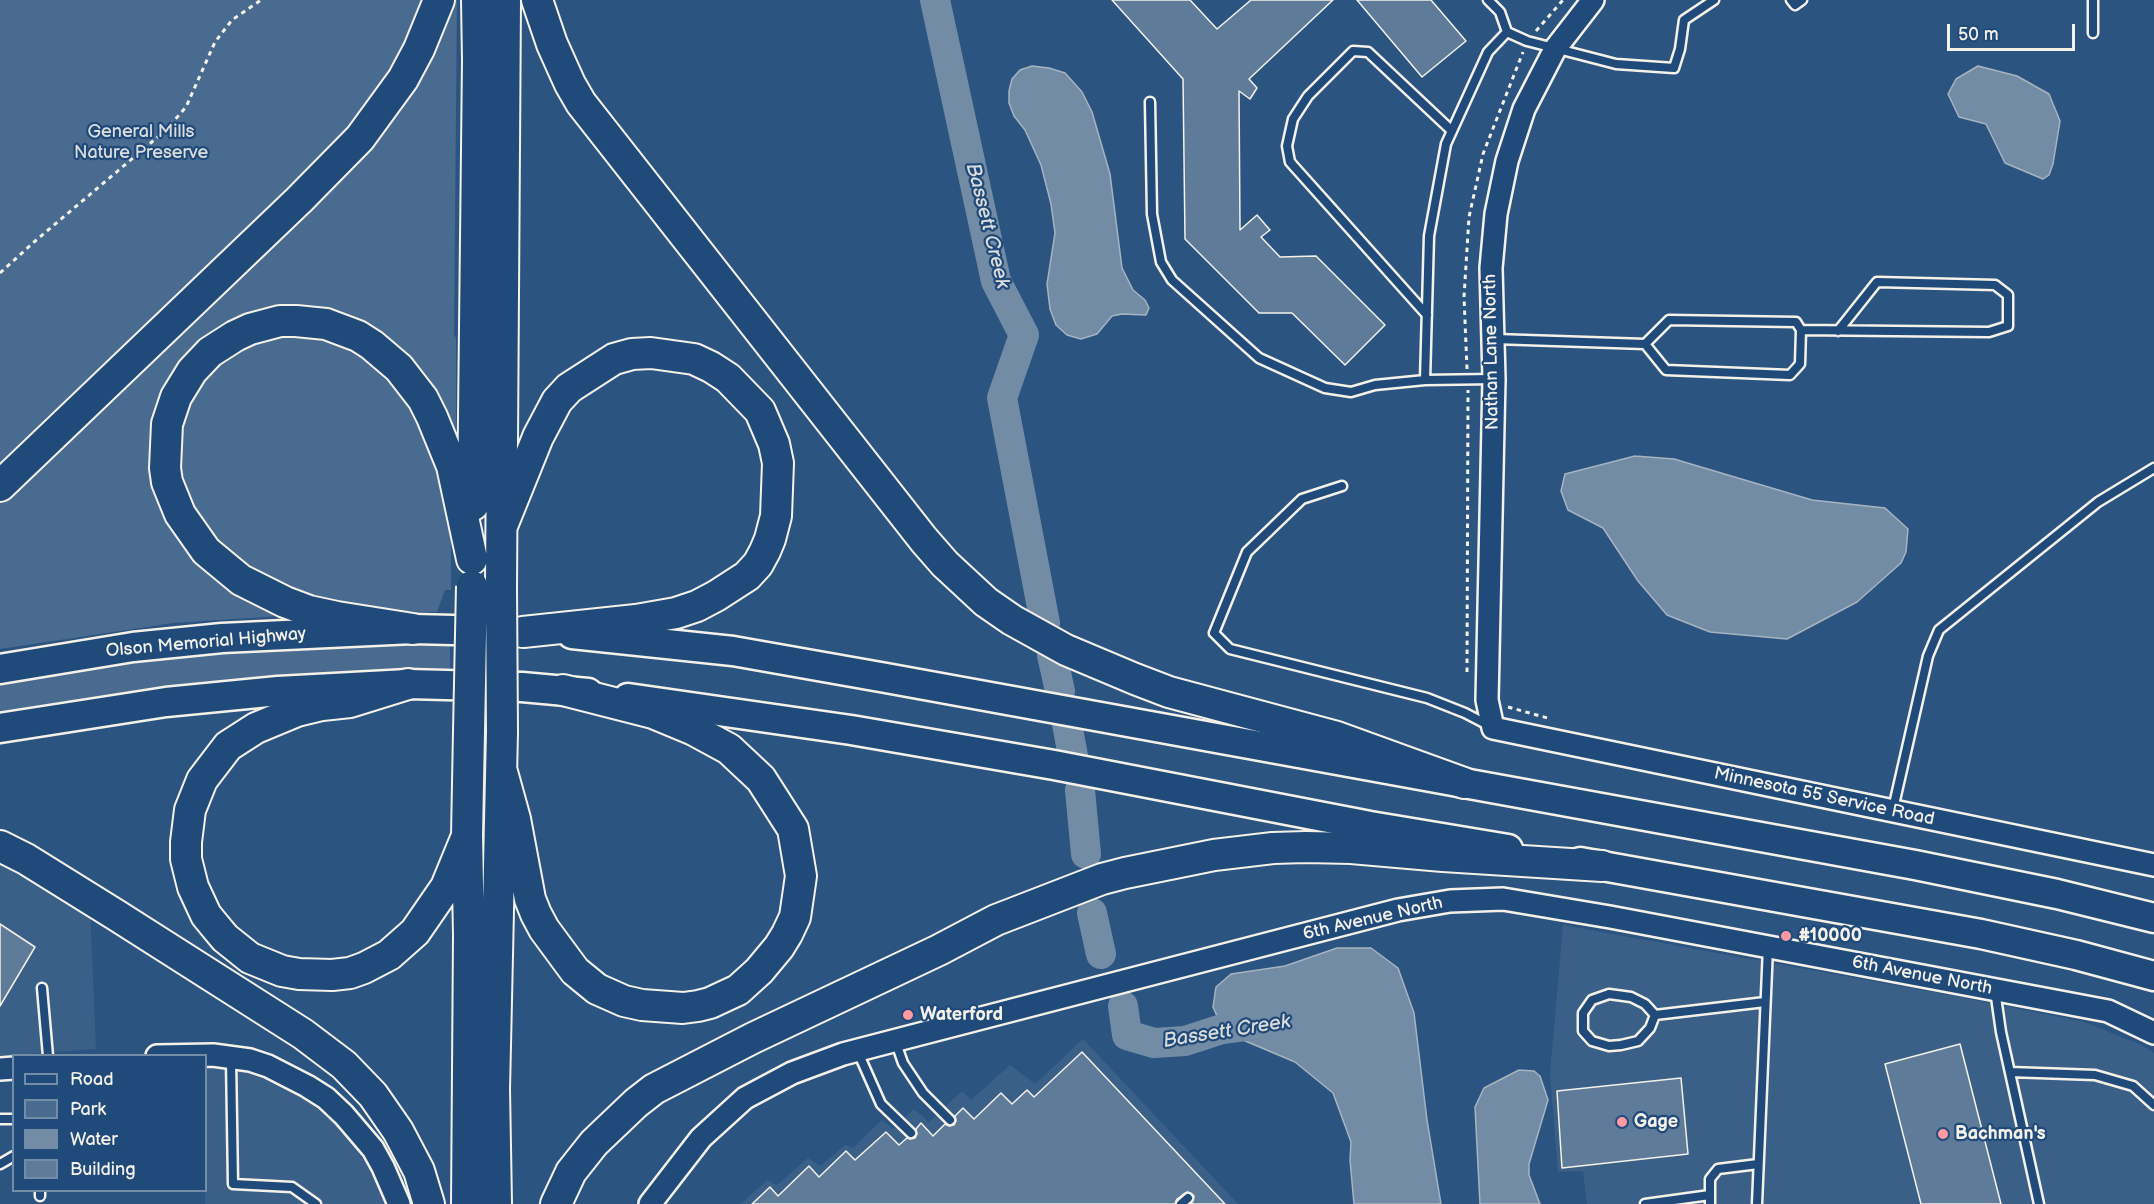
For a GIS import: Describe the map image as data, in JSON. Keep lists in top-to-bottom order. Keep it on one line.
{"streets":{"highway":["Olson Memorial Highway"],"street":["Nathan Lane North","Minnesota 55 Service Road","6th Avenue North"]},"crossings":[["Nathan Lane North","Minnesota 55 Service Road"]],"water":["Bassett Creek"],"parks":["General Mills Nature Preserve"],"places":["#10000","Waterford","Gage","Bachman's"],"legend":["Road","Park","Water","Building"],"scale_bar":"50 m"}
